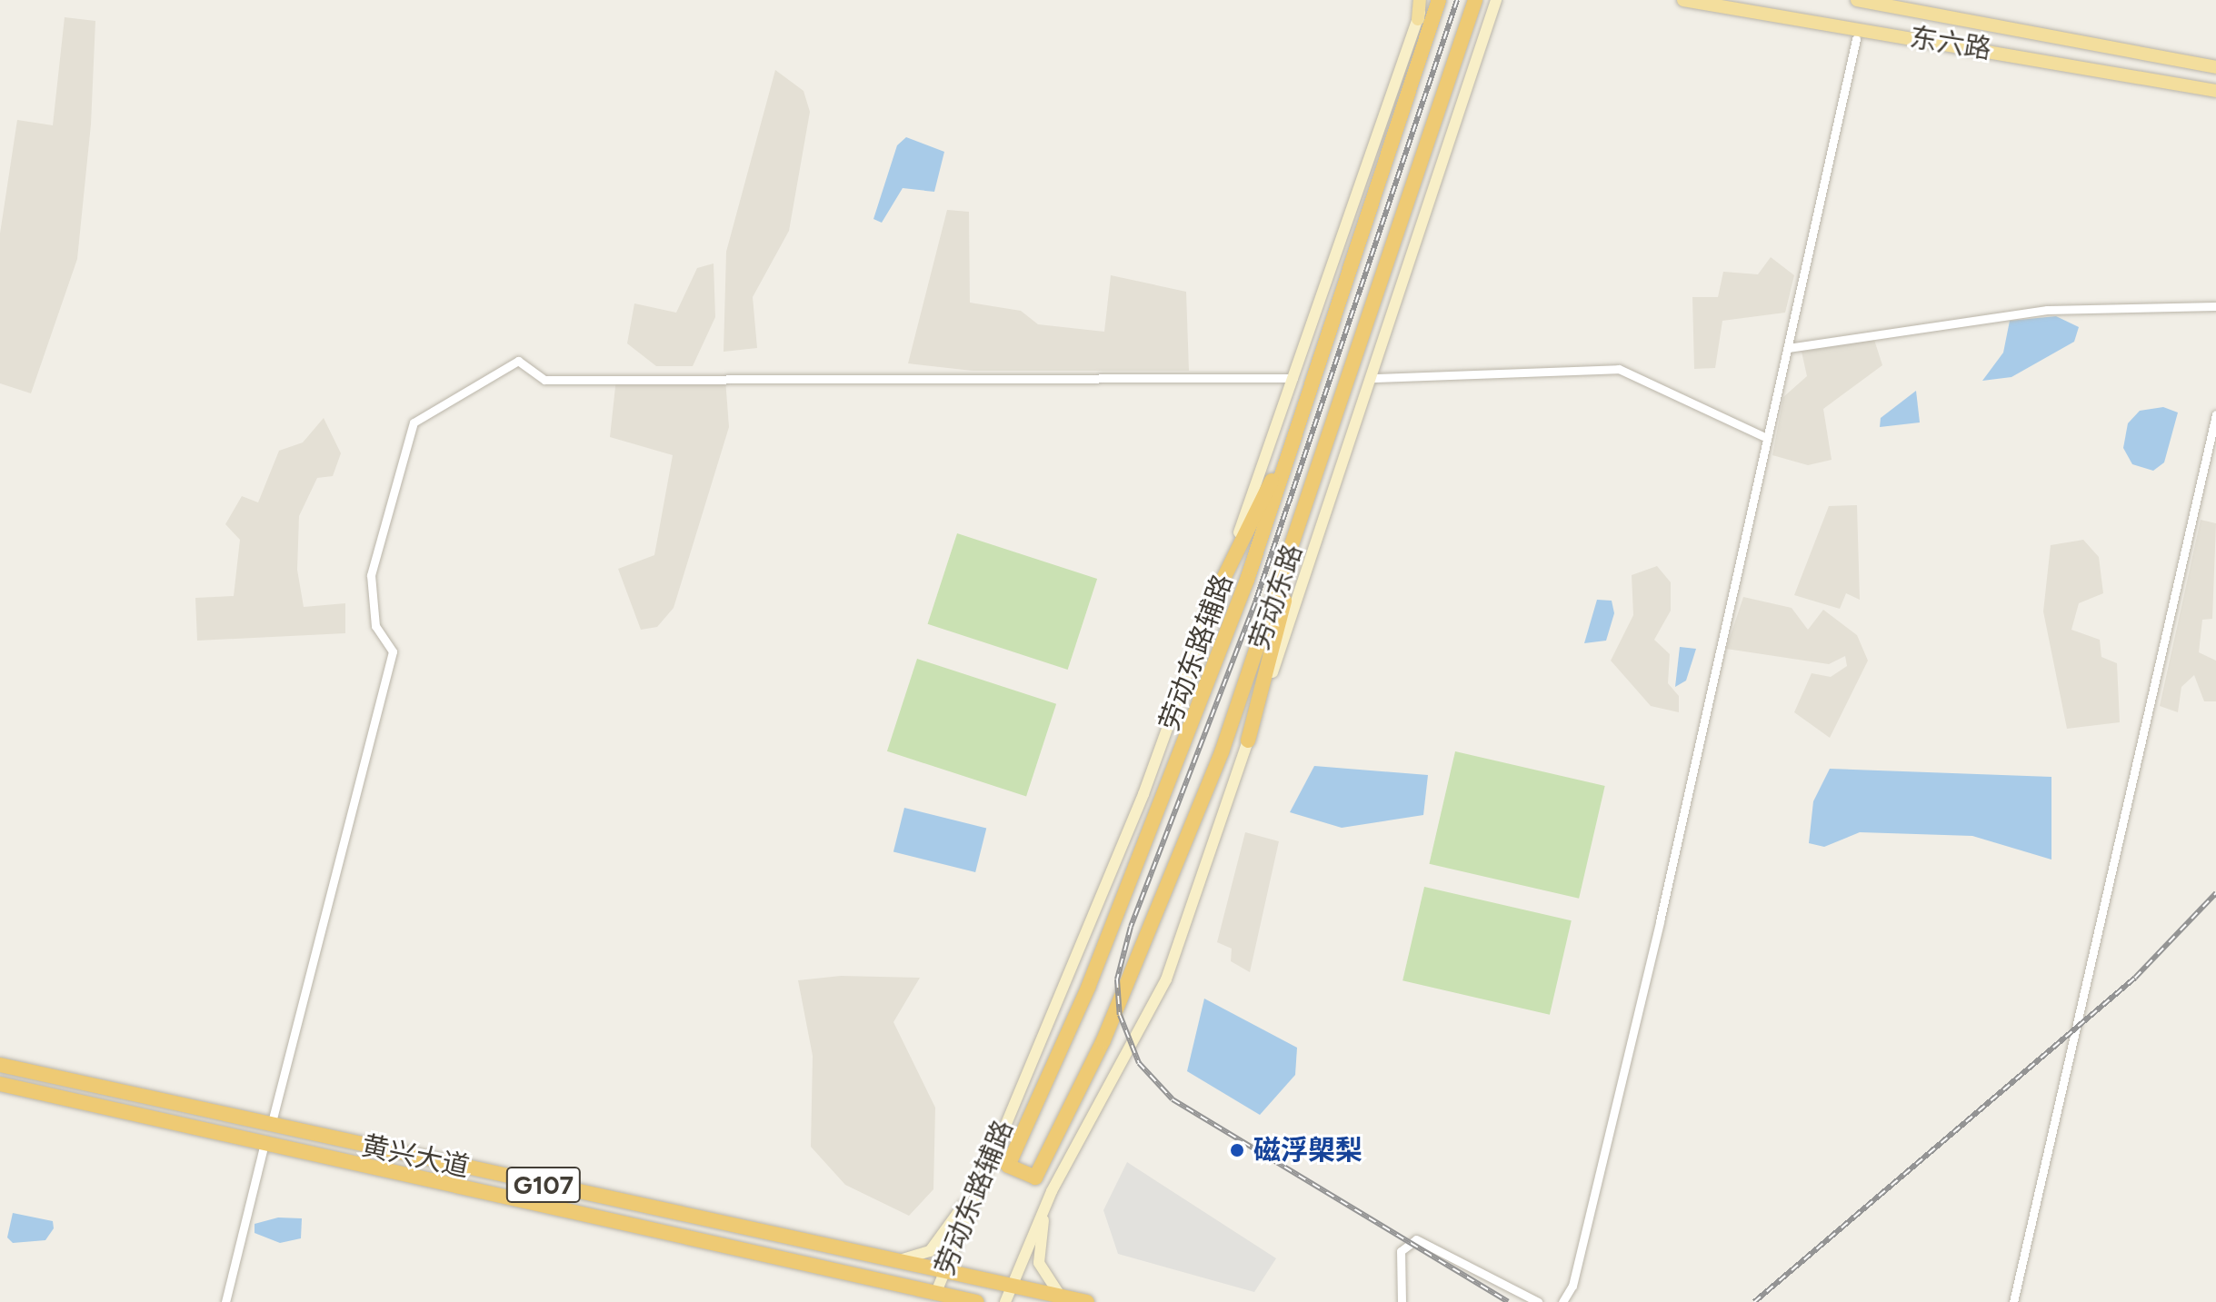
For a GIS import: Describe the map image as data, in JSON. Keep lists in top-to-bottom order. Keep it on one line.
{"streets":{"highway":["劳动东路","黄兴大道","G107"],"main road":["东六路","劳动东路辅路"]},"crossings":[["劳动东路辅路","黄兴大道"]],"places":["磁浮㮾梨"]}
